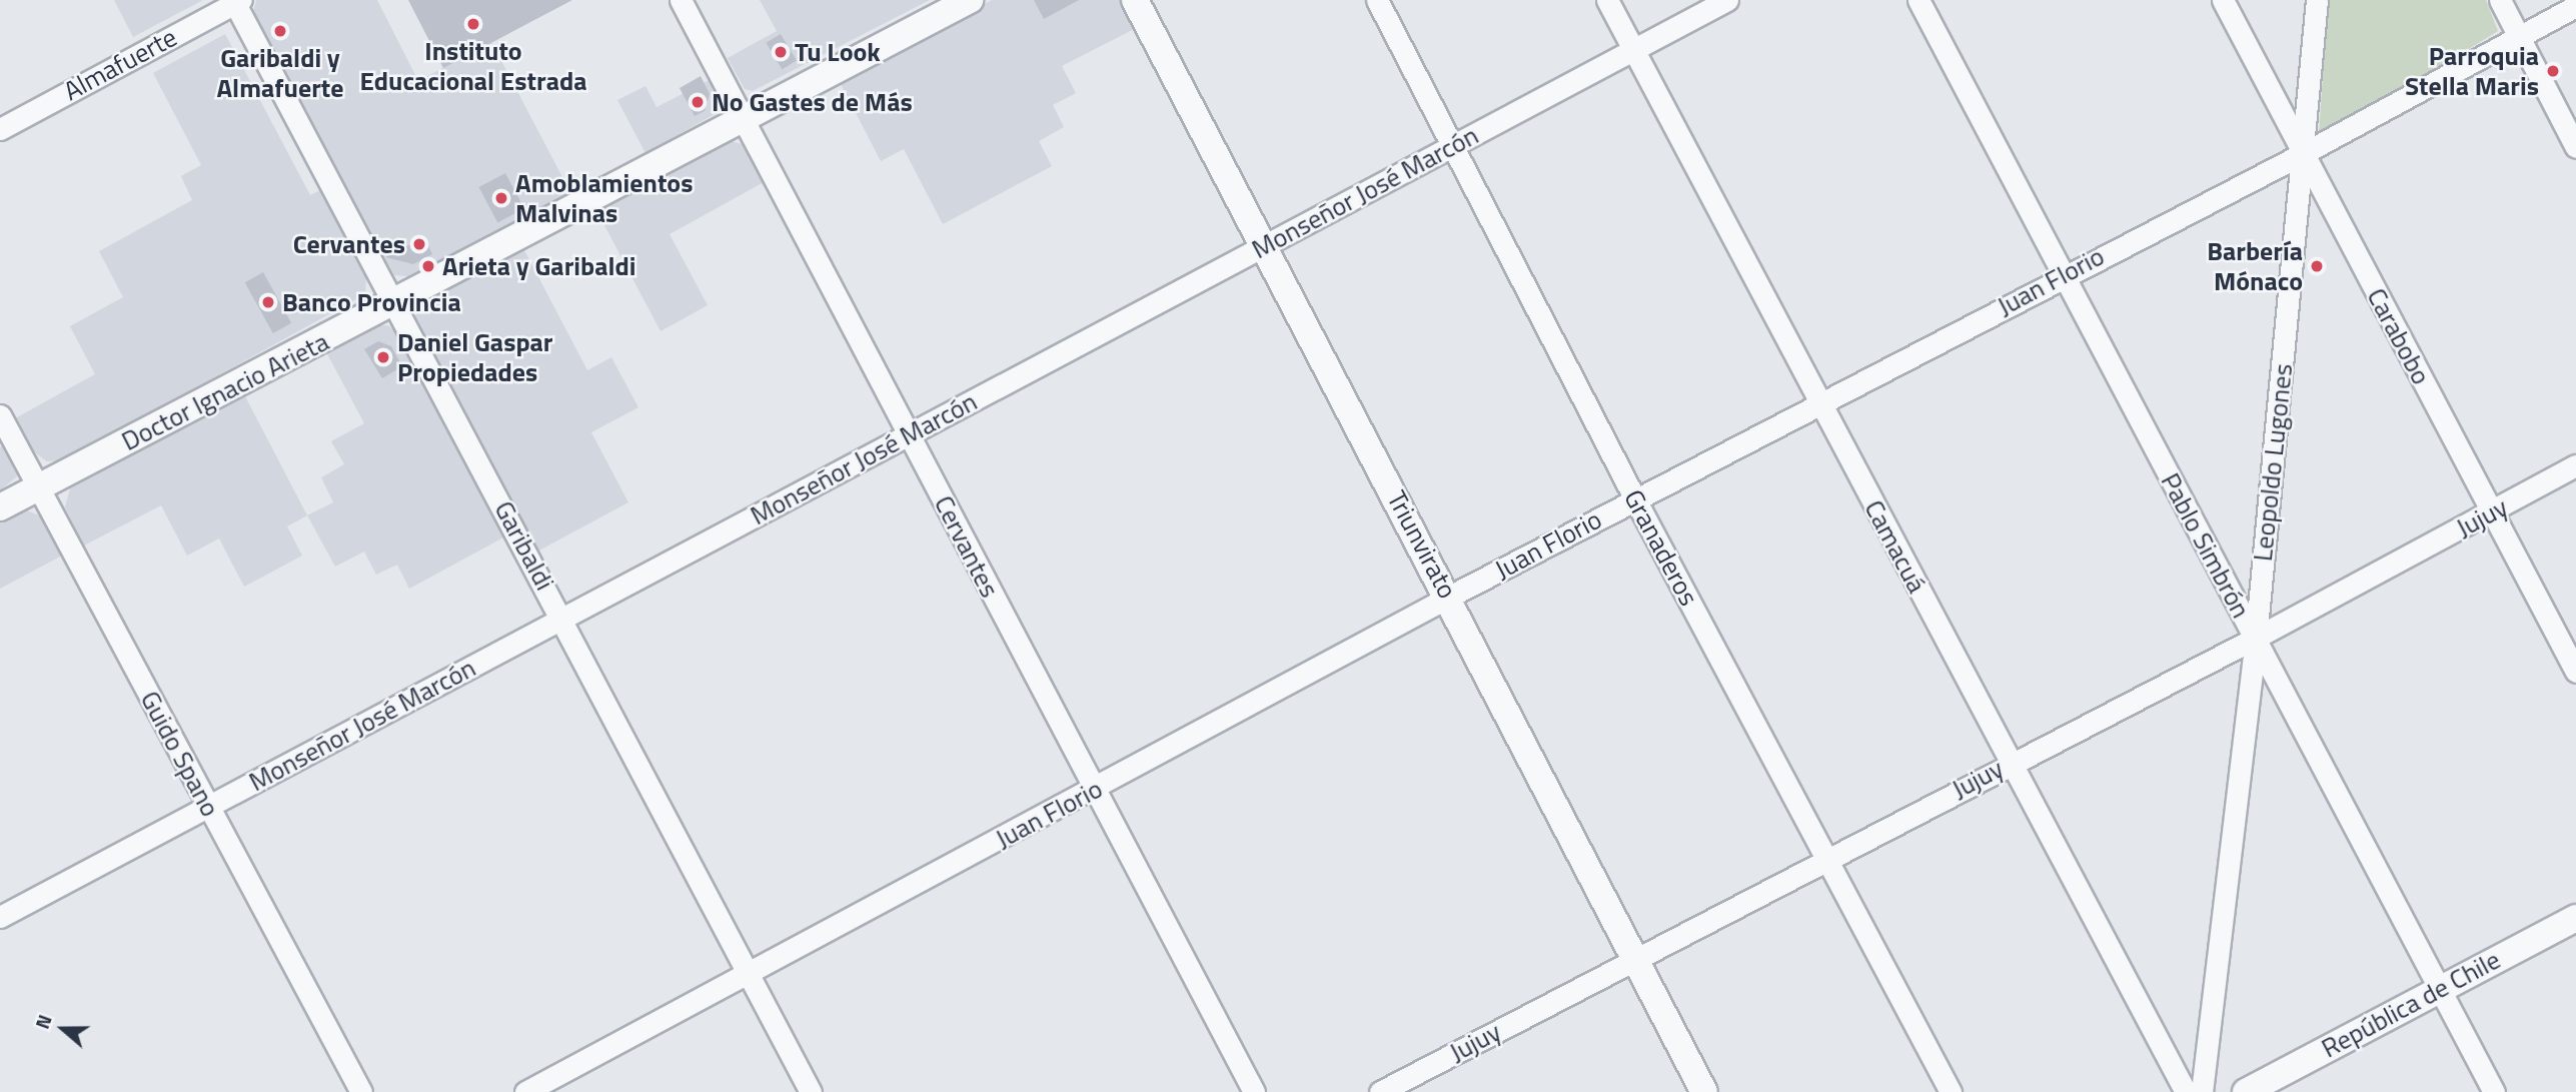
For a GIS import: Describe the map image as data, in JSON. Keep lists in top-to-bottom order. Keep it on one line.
{"streets":{"street":["Almafuerte","Monseñor José Marcón","Juan Florio","Carabobo","Doctor Ignacio Arieta","Leopoldo Lugones","Jujuy","Triunvirato","Garibaldi","Pablo Simbrón","Cervantes","Camacuá","Granaderos","Guido Spano","República de Chile"]},"crossings":[["Almafuerte","Garibaldi"],["Monseñor José Marcón","Triunvirato"],["Monseñor José Marcón","Garibaldi"],["Monseñor José Marcón","Cervantes"],["Monseñor José Marcón","Camacuá"],["Monseñor José Marcón","Granaderos"],["Monseñor José Marcón","Guido Spano"],["Juan Florio","Carabobo"],["Juan Florio","Leopoldo Lugones"],["Juan Florio","Triunvirato"],["Juan Florio","Garibaldi"],["Juan Florio","Pablo Simbrón"],["Juan Florio","Cervantes"],["Juan Florio","Camacuá"],["Juan Florio","Granaderos"],["Carabobo","Leopoldo Lugones"],["Carabobo","Jujuy"],["Doctor Ignacio Arieta","Garibaldi"],["Doctor Ignacio Arieta","Cervantes"],["Doctor Ignacio Arieta","Guido Spano"],["Leopoldo Lugones","Jujuy"],["Leopoldo Lugones","Pablo Simbrón"],["Jujuy","Triunvirato"],["Jujuy","Pablo Simbrón"],["Jujuy","Camacuá"],["Jujuy","Granaderos"],["Pablo Simbrón","República de Chile"]],"places":["Instituto Educacional Estrada","Garibaldi y Almafuerte","Tu Look","Parroquia Stella Maris","No Gastes de Más","Amoblamientos Malvinas","Cervantes","Arieta y Garibaldi","Barbería Mónaco","Banco Provincia","Daniel Gaspar Propiedades"],"north":"left"}
